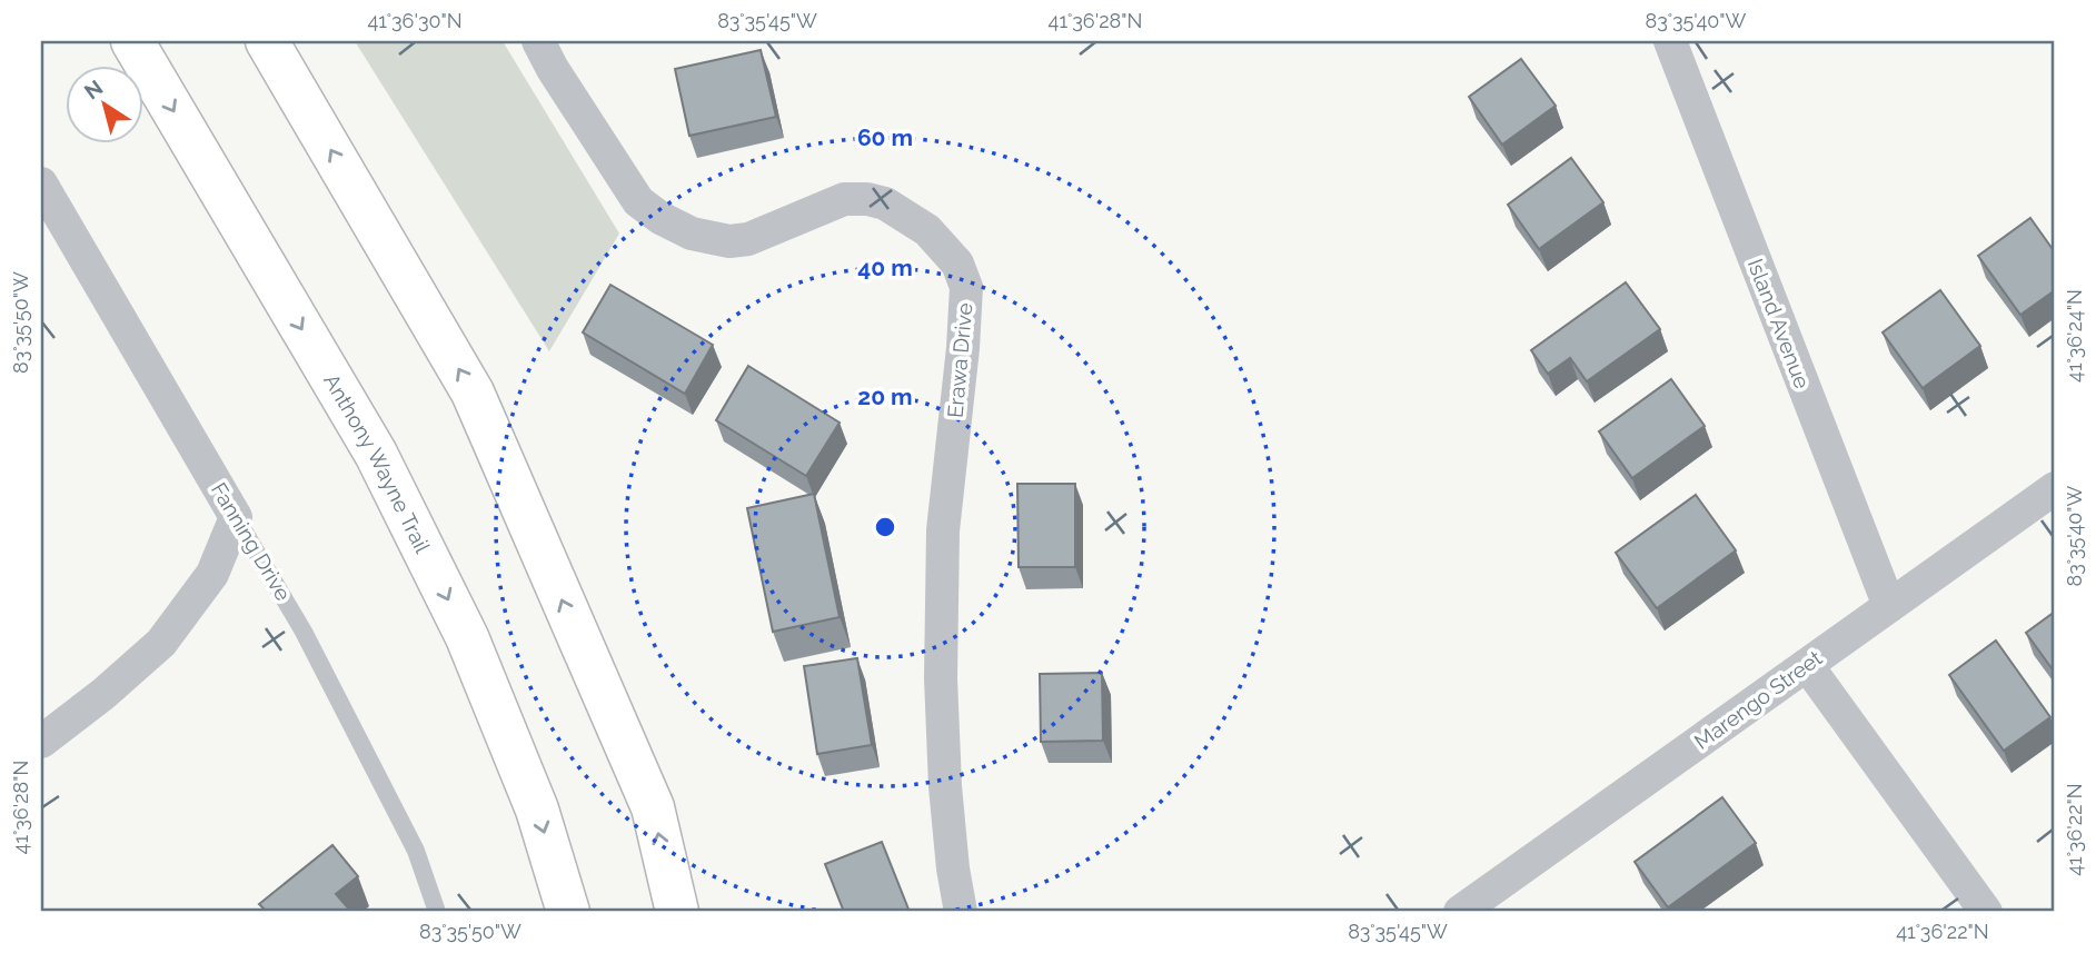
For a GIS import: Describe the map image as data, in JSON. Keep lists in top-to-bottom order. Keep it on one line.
{"streets":{"highway":["Anthony Wayne Trail"],"street":["Island Avenue","Erawa Drive","Fanning Drive","Marengo Street"]},"crossings":[["Island Avenue","Marengo Street"]],"north":"top left","coordinates":["41°36'30\"N","83°35'45\"W","41°36'28\"N","83°35'40\"W","83°35'50\"W","41°36'24\"N","41°36'22\"N"],"rings":["60 m","40 m","20 m"]}
